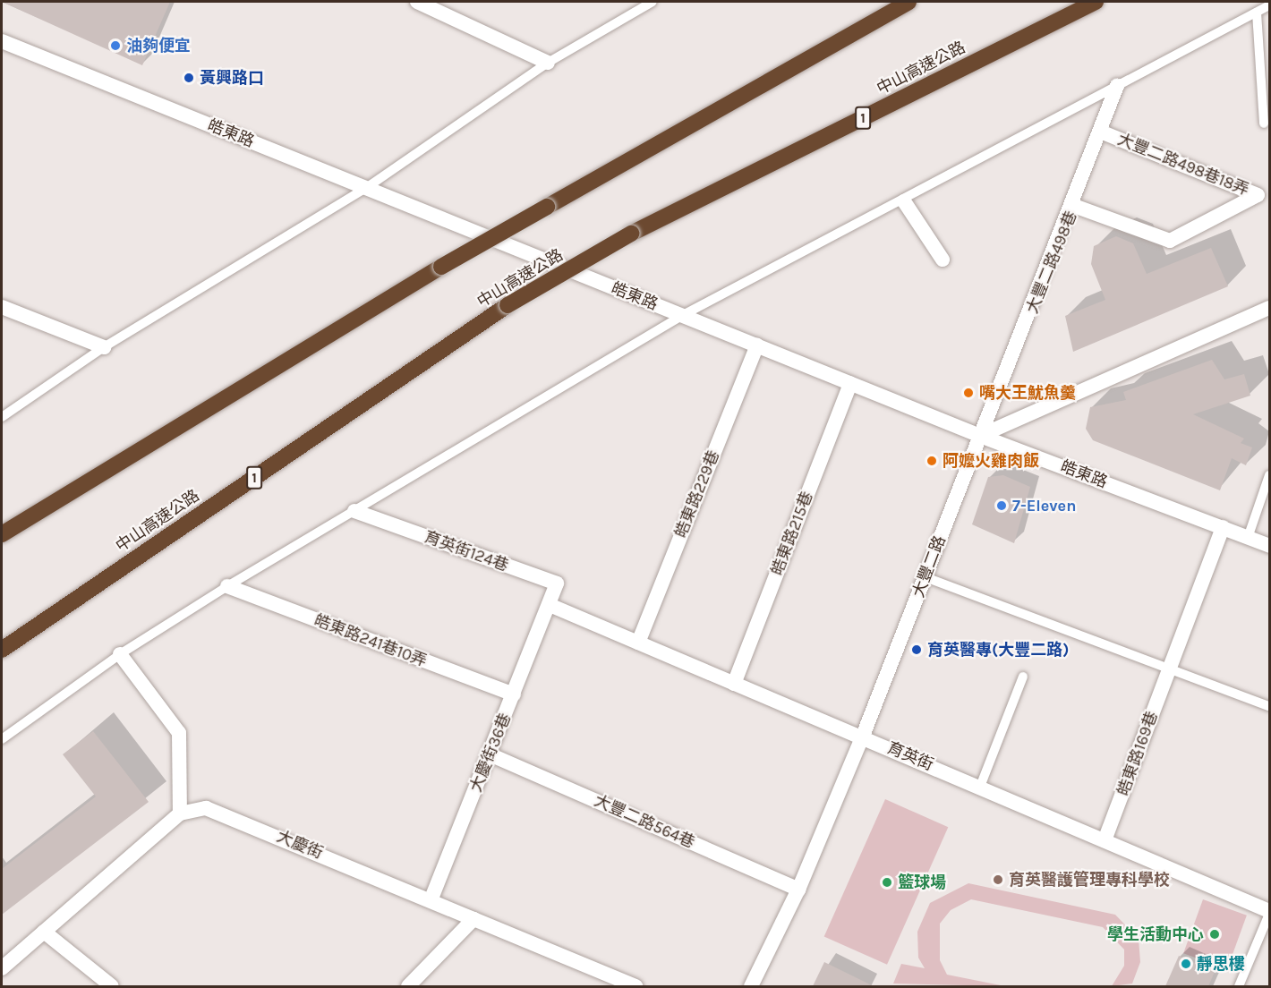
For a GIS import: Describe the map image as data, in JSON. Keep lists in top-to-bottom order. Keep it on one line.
{"streets":{"highway":["中山高速公路","1"],"street":["皓東路","大豐二路498巷18弄","大豐二路498巷","皓東路229巷","皓東路215巷","育英街124巷","大豐二路","皓東路241巷10弄","大慶街36巷","皓東路169巷","育英街","大豐二路564巷","大慶街"]},"crossings":[["皓東路","大豐二路498巷"],["皓東路","皓東路229巷"],["皓東路","皓東路215巷"],["皓東路","大豐二路"],["皓東路","皓東路169巷"],["大豐二路498巷18弄","大豐二路498巷"],["大豐二路498巷","大豐二路"],["皓東路229巷","育英街"],["皓東路215巷","育英街"],["育英街124巷","大慶街36巷"],["育英街124巷","育英街"],["大豐二路","育英街"],["大豐二路","大豐二路564巷"],["皓東路241巷10弄","大慶街36巷"],["大慶街36巷","育英街"],["大慶街36巷","大豐二路564巷"],["大慶街36巷","大慶街"],["皓東路169巷","育英街"]],"places":["油夠便宜","黃興路口","嘴大王魷魚羹","阿嬤火雞肉飯","7-Eleven","育英醫專(大豐二路)","育英醫護管理專科學校","籃球場","學生活動中心","靜思樓"]}
